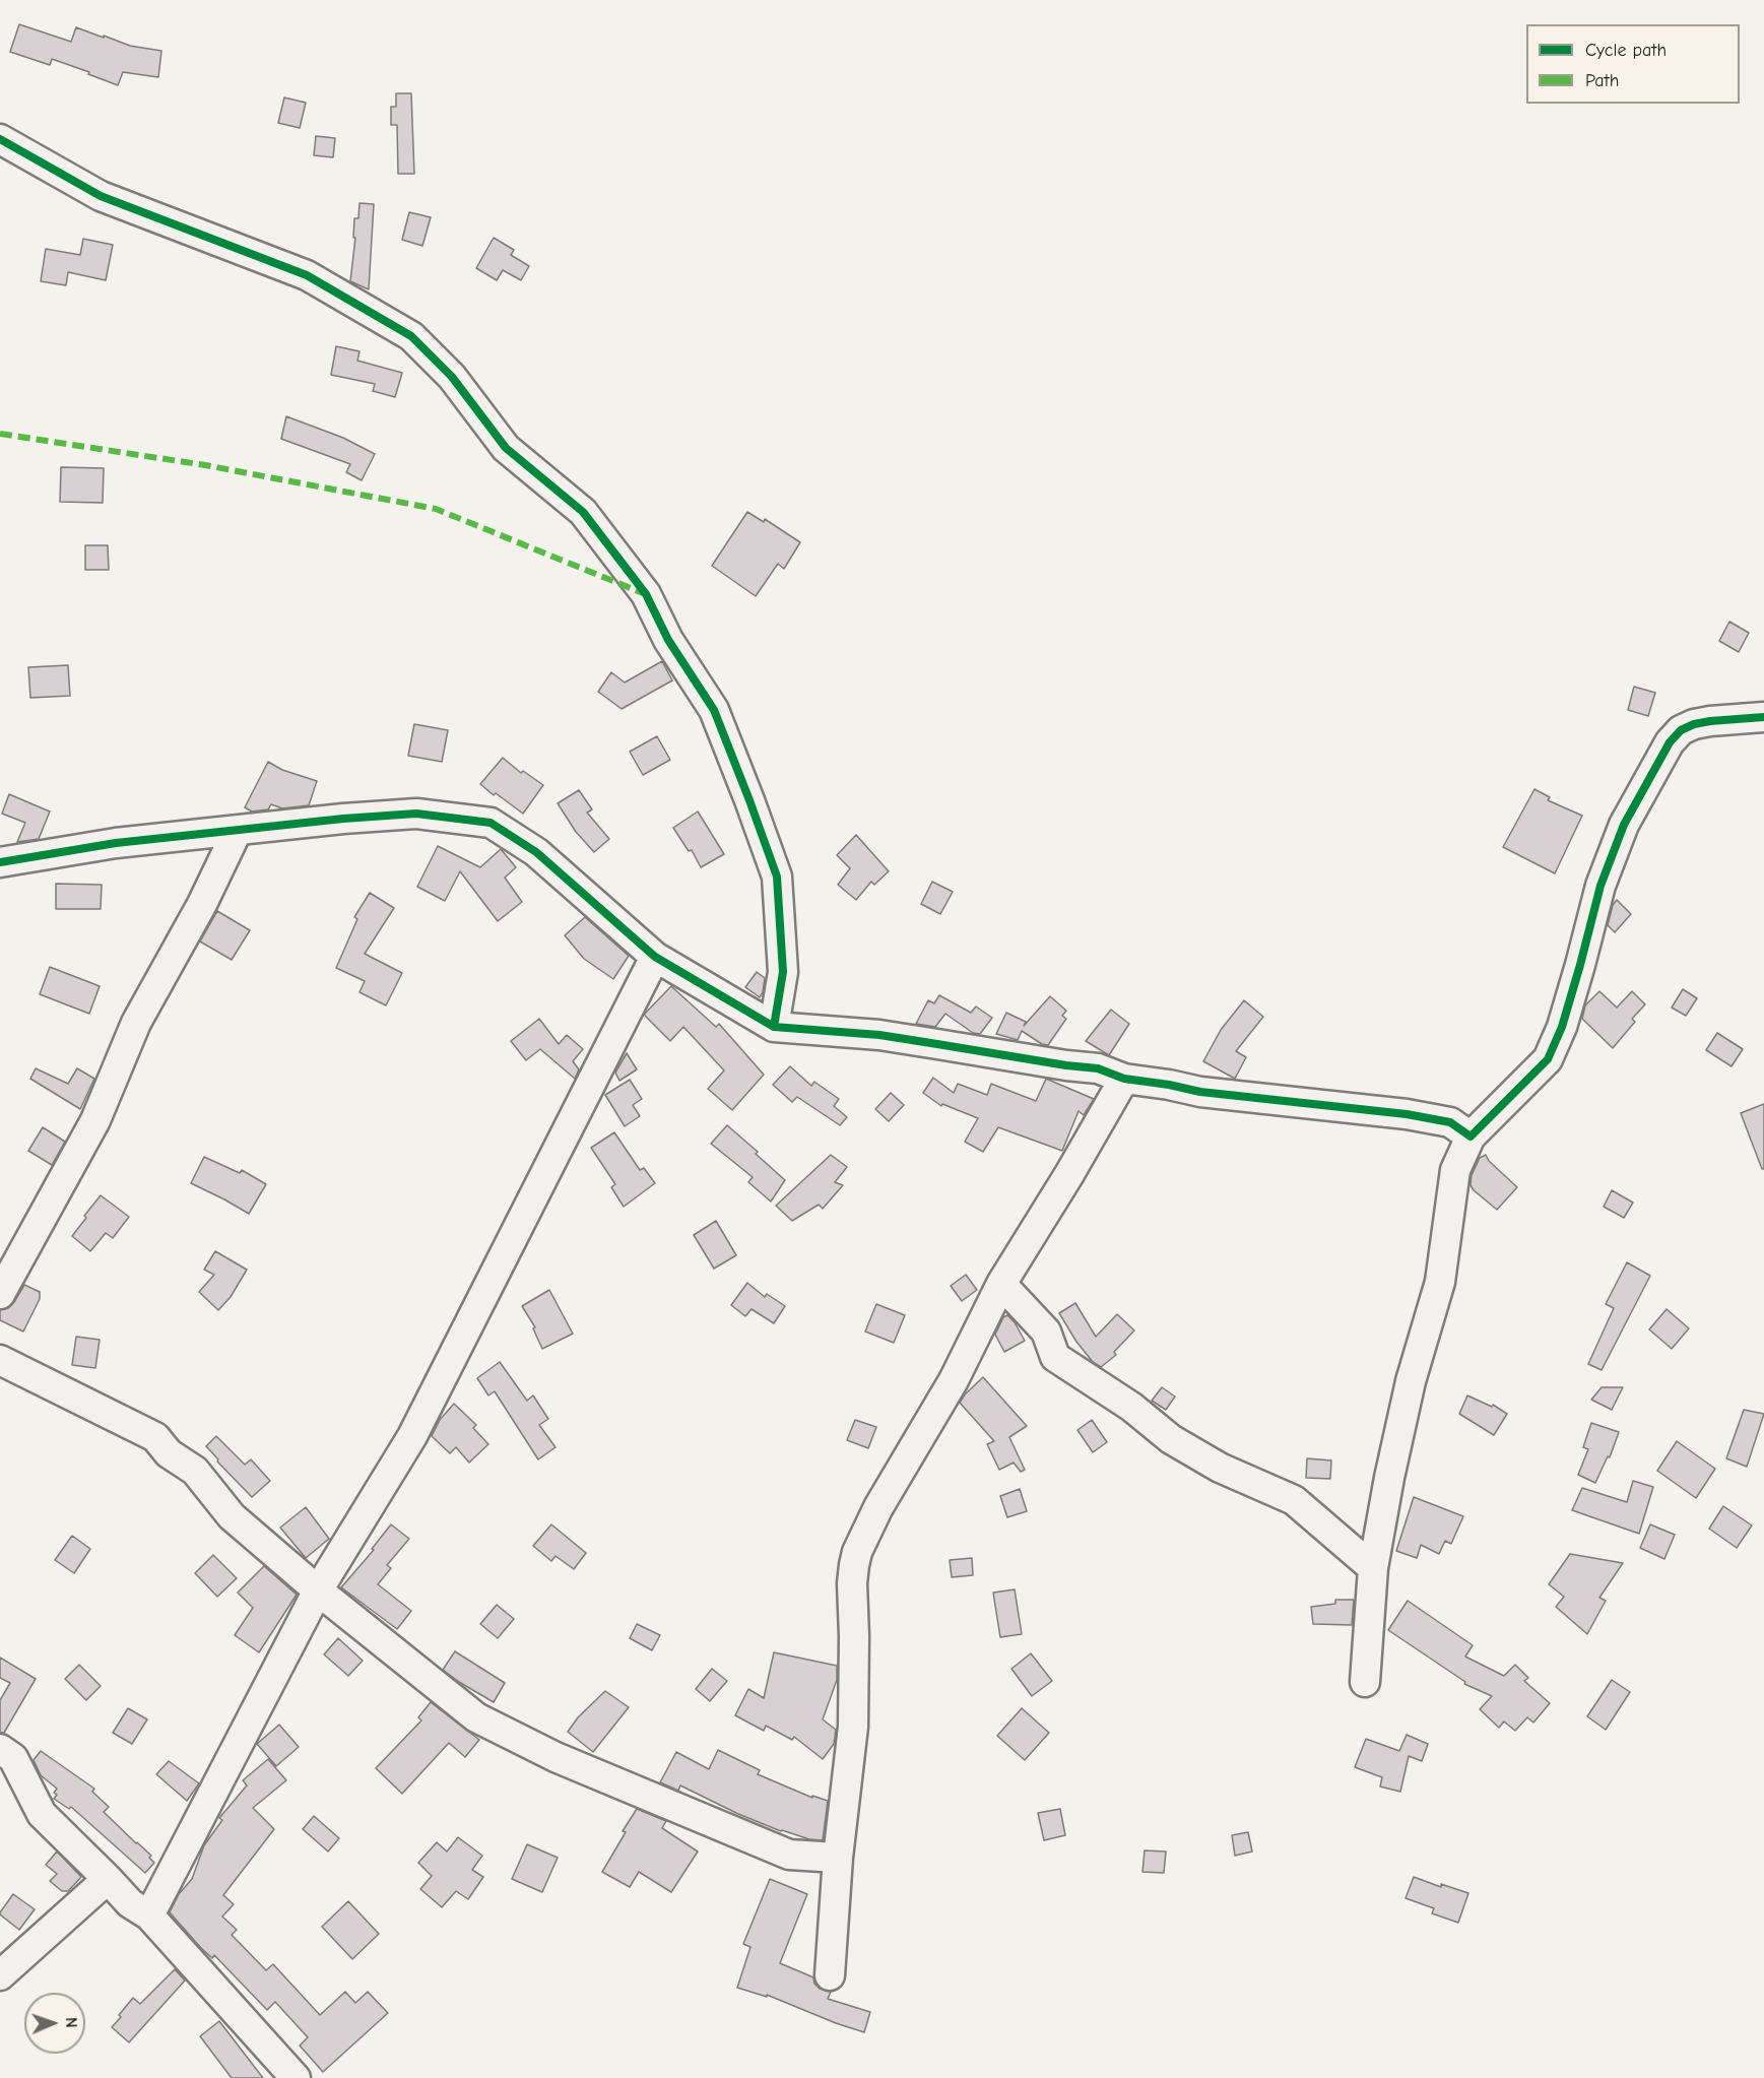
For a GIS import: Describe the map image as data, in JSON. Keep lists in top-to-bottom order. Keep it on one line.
{"legend":["Cycle path","Path"],"north":"right"}
